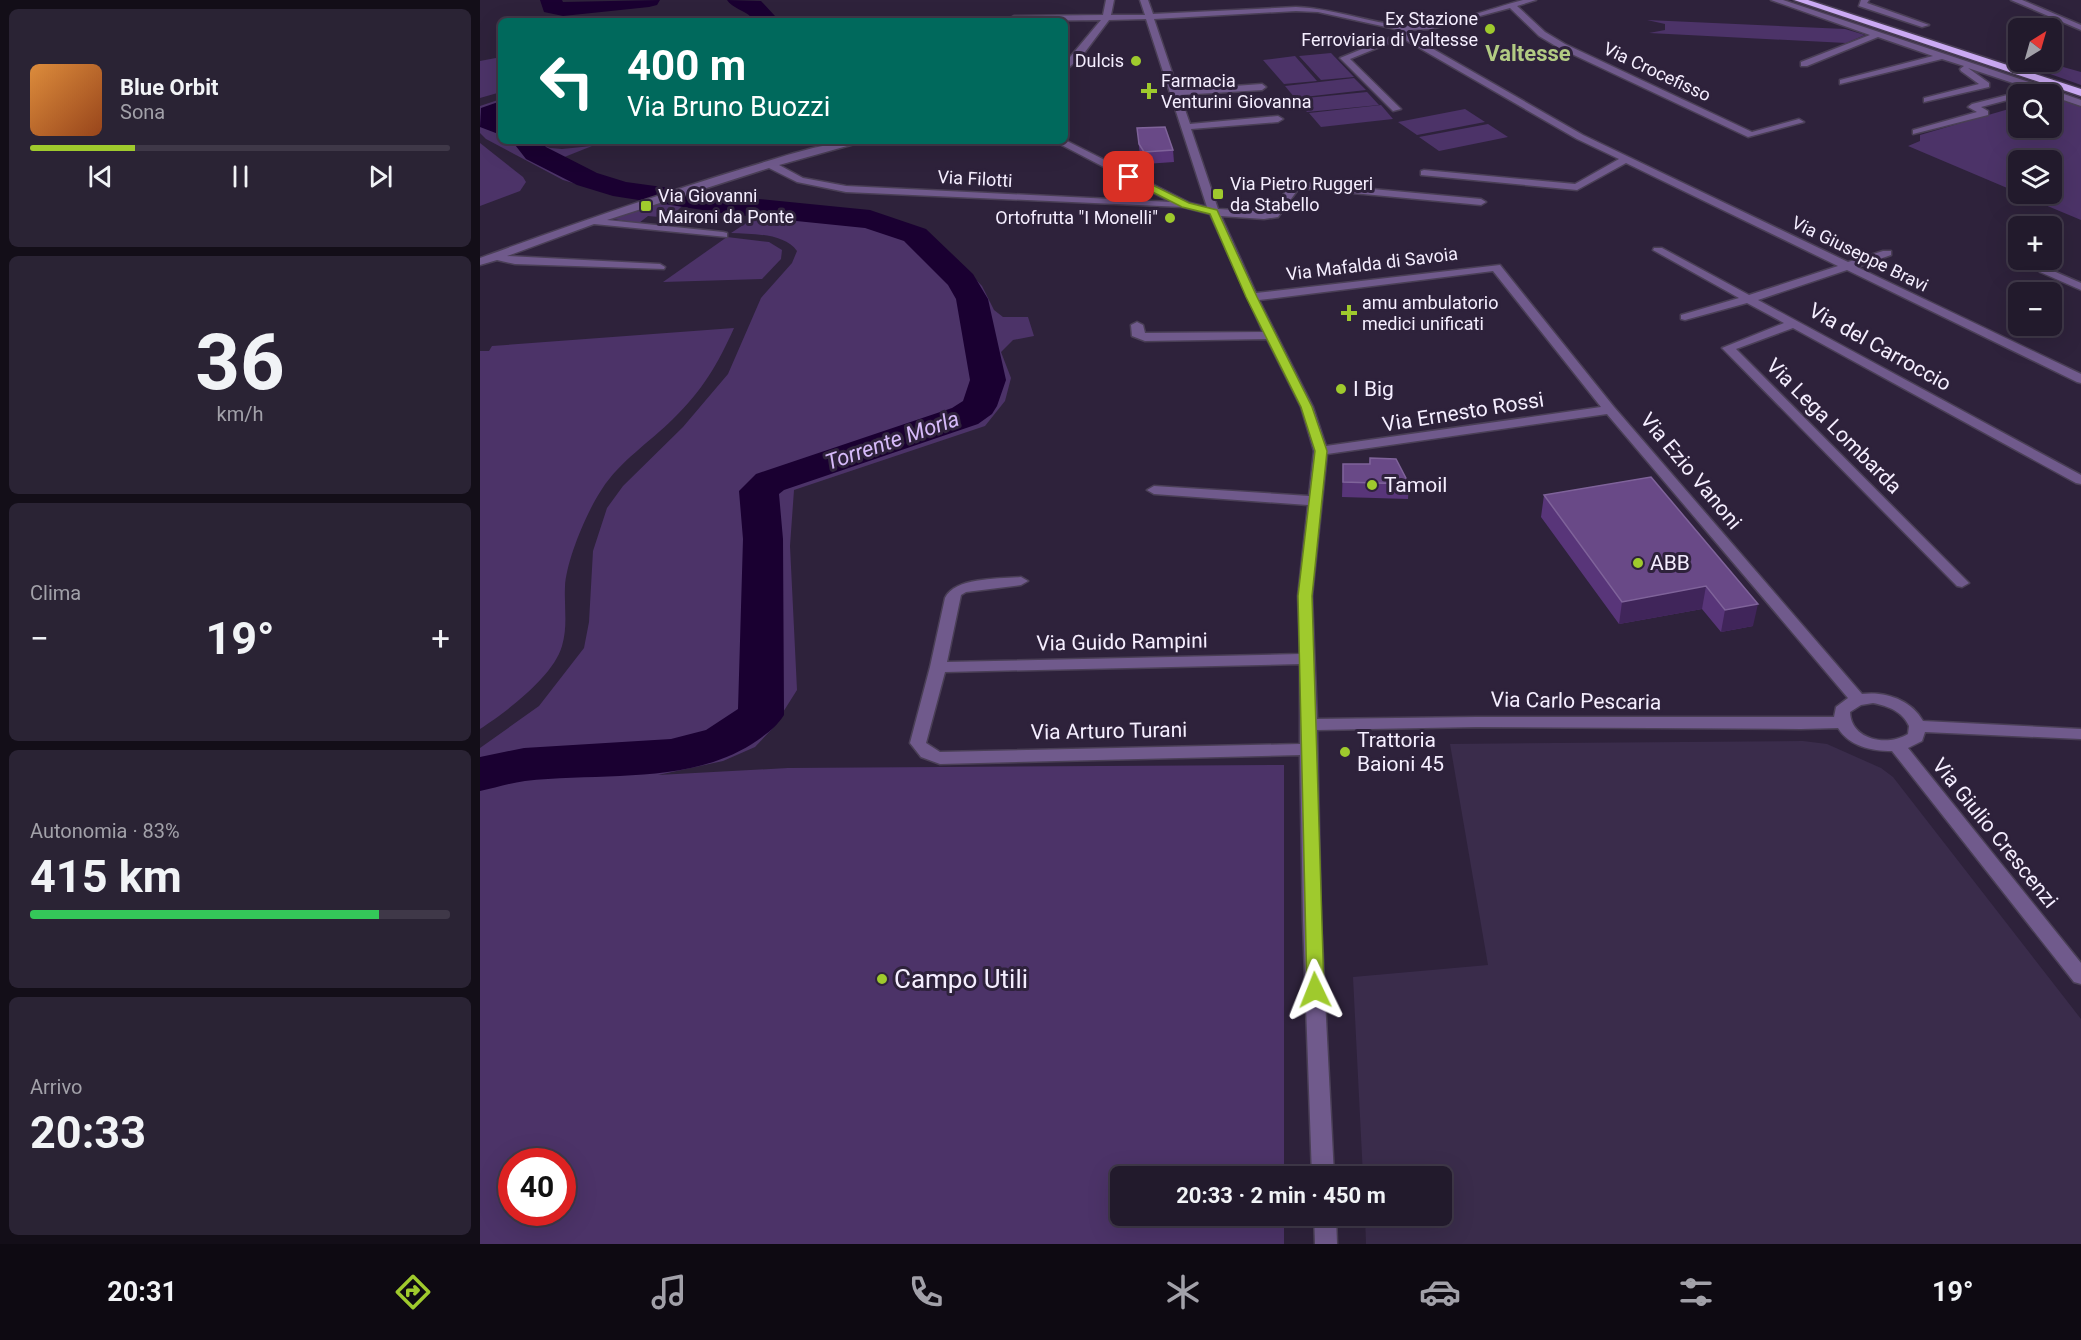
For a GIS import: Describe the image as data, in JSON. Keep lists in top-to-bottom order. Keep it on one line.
{"streets":{"street":["Via Crocefisso","Via Filotti","Via Giuseppe Bravi","Via Mafalda di Savoia","Via del Carroccio","Via Ernesto Rossi","Via Lega Lombarda","Via Ezio Vanoni","Via Guido Rampini","Via Carlo Pescaria","Via Arturo Turani","Via Giulio Crescenzi"]},"crossings":[["Via Mafalda di Savoia","Via Ezio Vanoni"],["Via del Carroccio","Via Lega Lombarda"],["Via Ernesto Rossi","Via Ezio Vanoni"],["Via Ezio Vanoni","Via Carlo Pescaria"],["Via Ezio Vanoni","Via Giulio Crescenzi"],["Via Guido Rampini","Via Arturo Turani"],["Via Carlo Pescaria","Via Giulio Crescenzi"]],"districts":["Valtesse"],"water":["Torrente Morla"],"places":{"other":["Ex Stazione Ferroviaria di Valtesse","Dulcis","Ortofrutta \"I Monelli\"","I Big","Tamoil","ABB","Trattoria Baioni 45","Campo Utili"],"health":["Farmacia Venturini Giovanna","amu ambulatorio medici unificati"],"transit":["Via Pietro Ruggeri da Stabello","Via Giovanni Maironi da Ponte"]},"north":"top right","page":{"map_buttons":["+","−"],"turn":["400 m","Via Bruno Buozzi"],"song":["Blue Orbit","Sona"],"tile":[["36","km/h"],"Clima",["Autonomia · 83%","415 km"],["Arrivo","20:33"]],"heat":["−","19°","+"],"limit":"40","trip":"20:33 · 2 min · 450 m","tabs":["20:31","19°"]}}
